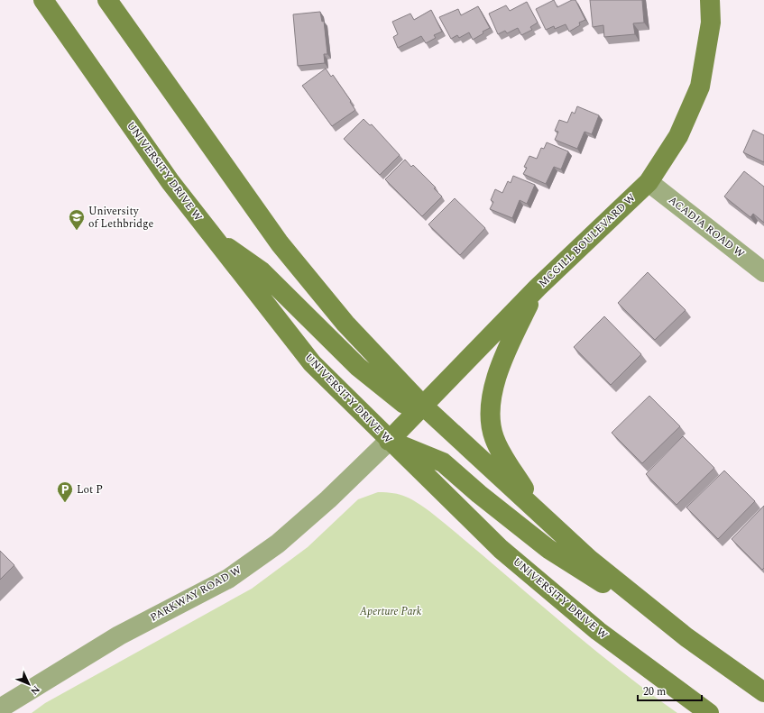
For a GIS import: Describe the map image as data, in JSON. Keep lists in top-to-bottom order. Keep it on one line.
{"streets":{"main road":["UNIVERSITY DRIVE W","MCGILL BOULEVARD W"],"street":["ACADIA ROAD W","PARKWAY ROAD W"]},"crossings":[["UNIVERSITY DRIVE W","MCGILL BOULEVARD W"],["UNIVERSITY DRIVE W","PARKWAY ROAD W"],["ACADIA ROAD W","MCGILL BOULEVARD W"],["MCGILL BOULEVARD W","PARKWAY ROAD W"]],"parks":["Aperture Park"],"places":{"school or university":["University of Lethbridge"],"parking":["Lot P"]},"scale_bar":"20 m","north":"bottom right"}
